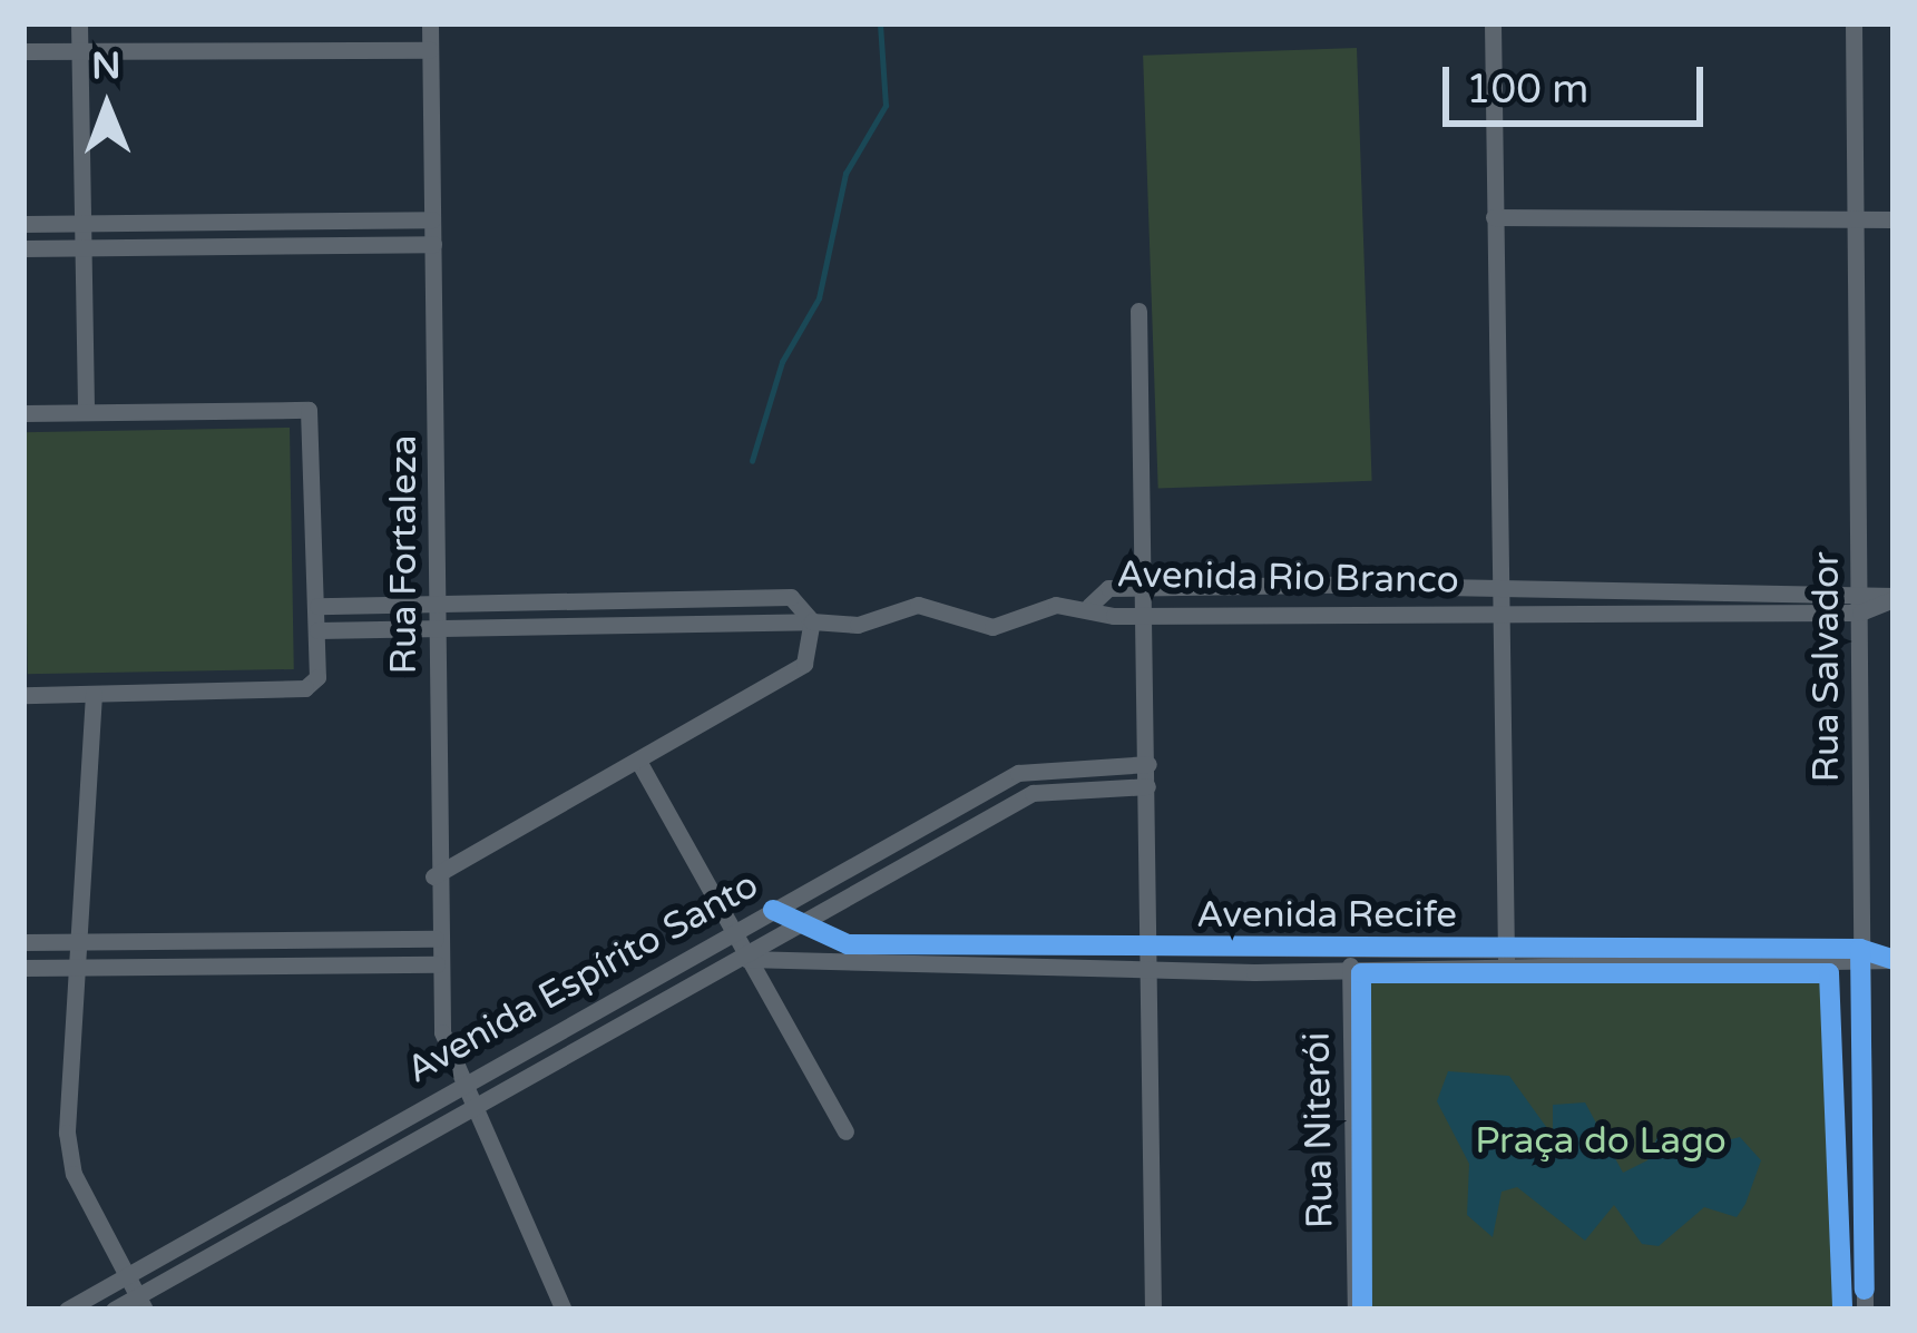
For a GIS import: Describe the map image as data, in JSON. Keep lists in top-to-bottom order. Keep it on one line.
{"streets":{"street":["Rua Fortaleza","Avenida Rio Branco","Rua Salvador","Avenida Recife","Avenida Espírito Santo","Rua Niterói"]},"crossings":[["Rua Fortaleza","Avenida Espírito Santo"],["Avenida Rio Branco","Rua Salvador"],["Rua Salvador","Avenida Recife"],["Avenida Recife","Avenida Espírito Santo"],["Avenida Recife","Rua Niterói"]],"parks":["Praça do Lago"],"scale_bar":"100 m","north":"top"}
